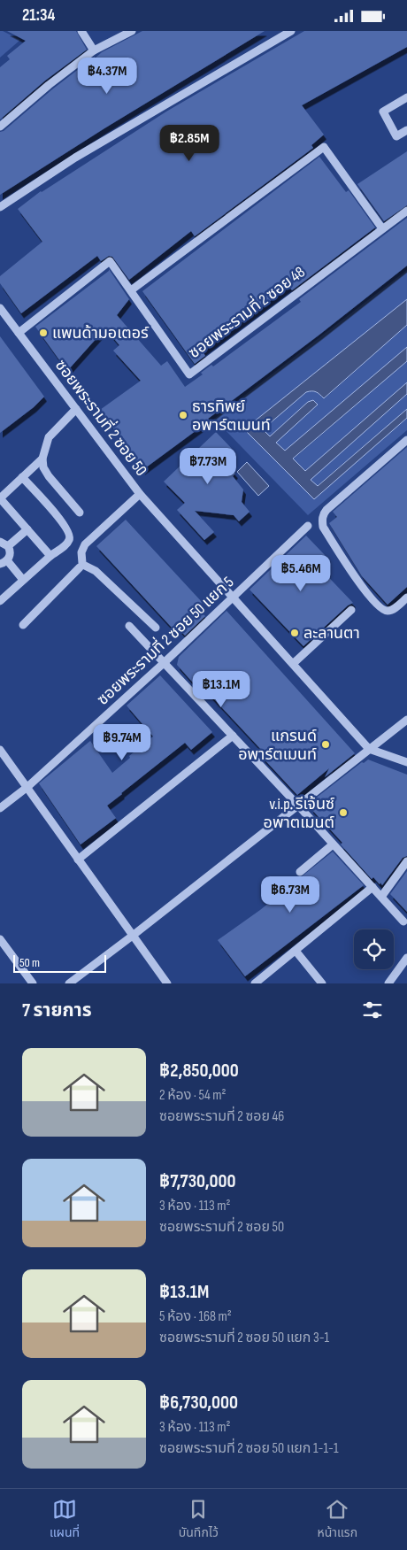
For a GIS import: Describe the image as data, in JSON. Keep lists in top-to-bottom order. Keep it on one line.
{"streets":{"street":["ซอยพระรามที่ 2 ซอย 48","ซอยพระรามที่ 2 ซอย 50","ซอยพระรามที่ 2 ซอย 50 แยก 5"]},"crossings":[["ซอยพระรามที่ 2 ซอย 48","ซอยพระรามที่ 2 ซอย 50"],["ซอยพระรามที่ 2 ซอย 50","ซอยพระรามที่ 2 ซอย 50 แยก 5"]],"places":["แพนด้ามอเตอร์","ธารทิพย์ อพาร์ตเมนท์","ละลานตา","แกรนด์ อพาร์ตเมนท์","v.i.p. รีเจ้นซ์ อพาตเมนต์"],"scale_bar":"50 m","page":{"status":"21:34","price":["฿4.37M","฿2.85M","฿7.73M","฿5.46M","฿13.1M","฿9.74M","฿6.73M"],"scale":"50 m","heading":"7 รายการ","list":[{"name":"฿2,850,000","note":"2 ห้อง · 54 m² · ซอยพระรามที่ 2 ซอย 46"},{"name":"฿7,730,000","note":"3 ห้อง · 113 m² · ซอยพระรามที่ 2 ซอย 50"},{"name":"฿13.1M","note":"5 ห้อง · 168 m² · ซอยพระรามที่ 2 ซอย 50 แยก 3-1"},{"name":"฿6,730,000","note":"3 ห้อง · 113 m² · ซอยพระรามที่ 2 ซอย 50 แยก 1-1-1"}],"tabs":["แผนที่","บันทึกไว้","หน้าแรก"]}}
